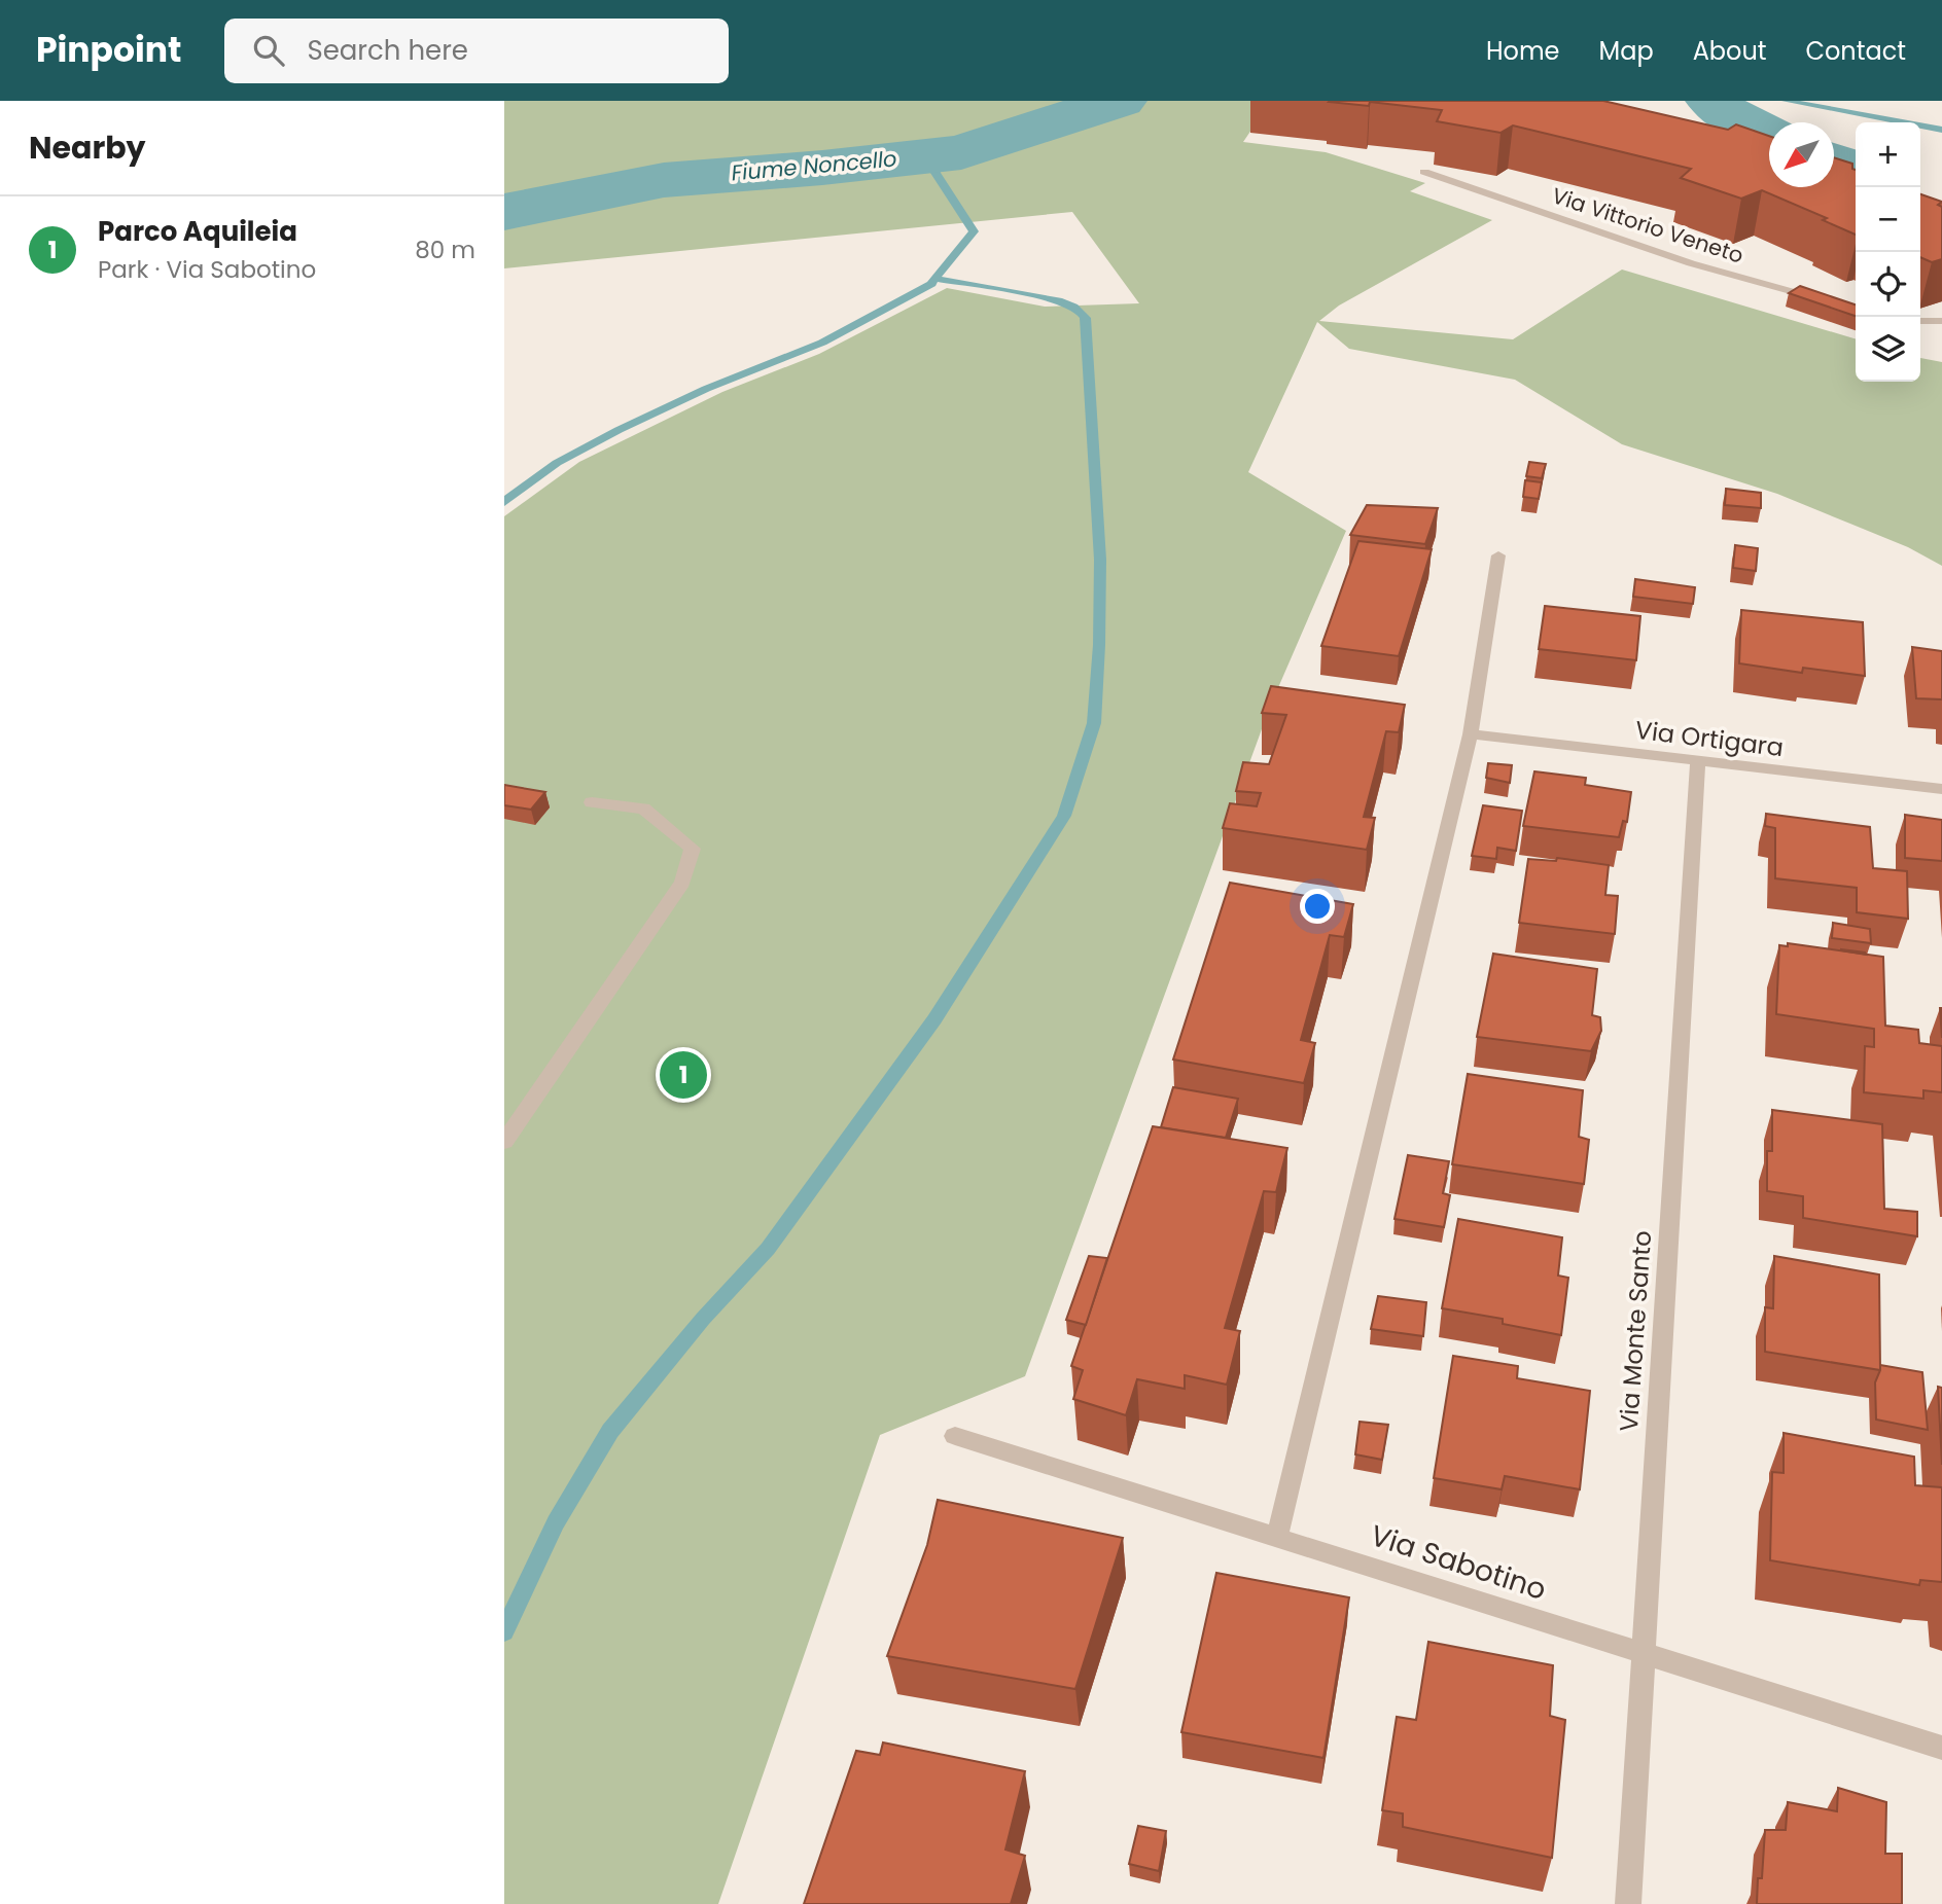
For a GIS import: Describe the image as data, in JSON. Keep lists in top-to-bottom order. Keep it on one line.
{"streets":{"street":["Via Vittorio Veneto","Via Ortigara","Via Monte Santo","Via Sabotino"]},"crossings":[["Via Ortigara","Via Monte Santo"],["Via Monte Santo","Via Sabotino"]],"water":["Fiume Noncello"],"north":"bottom left","page":{"header":"Pinpoint","search":"Search here","nav":["Home","Map","About","Contact"],"heading":"Nearby","map_buttons":["+","−"],"list":[{"mark":"1","name":"Parco Aquileia","note":"Park · Via Sabotino","value":"80 m"}],"pins":"1"}}
